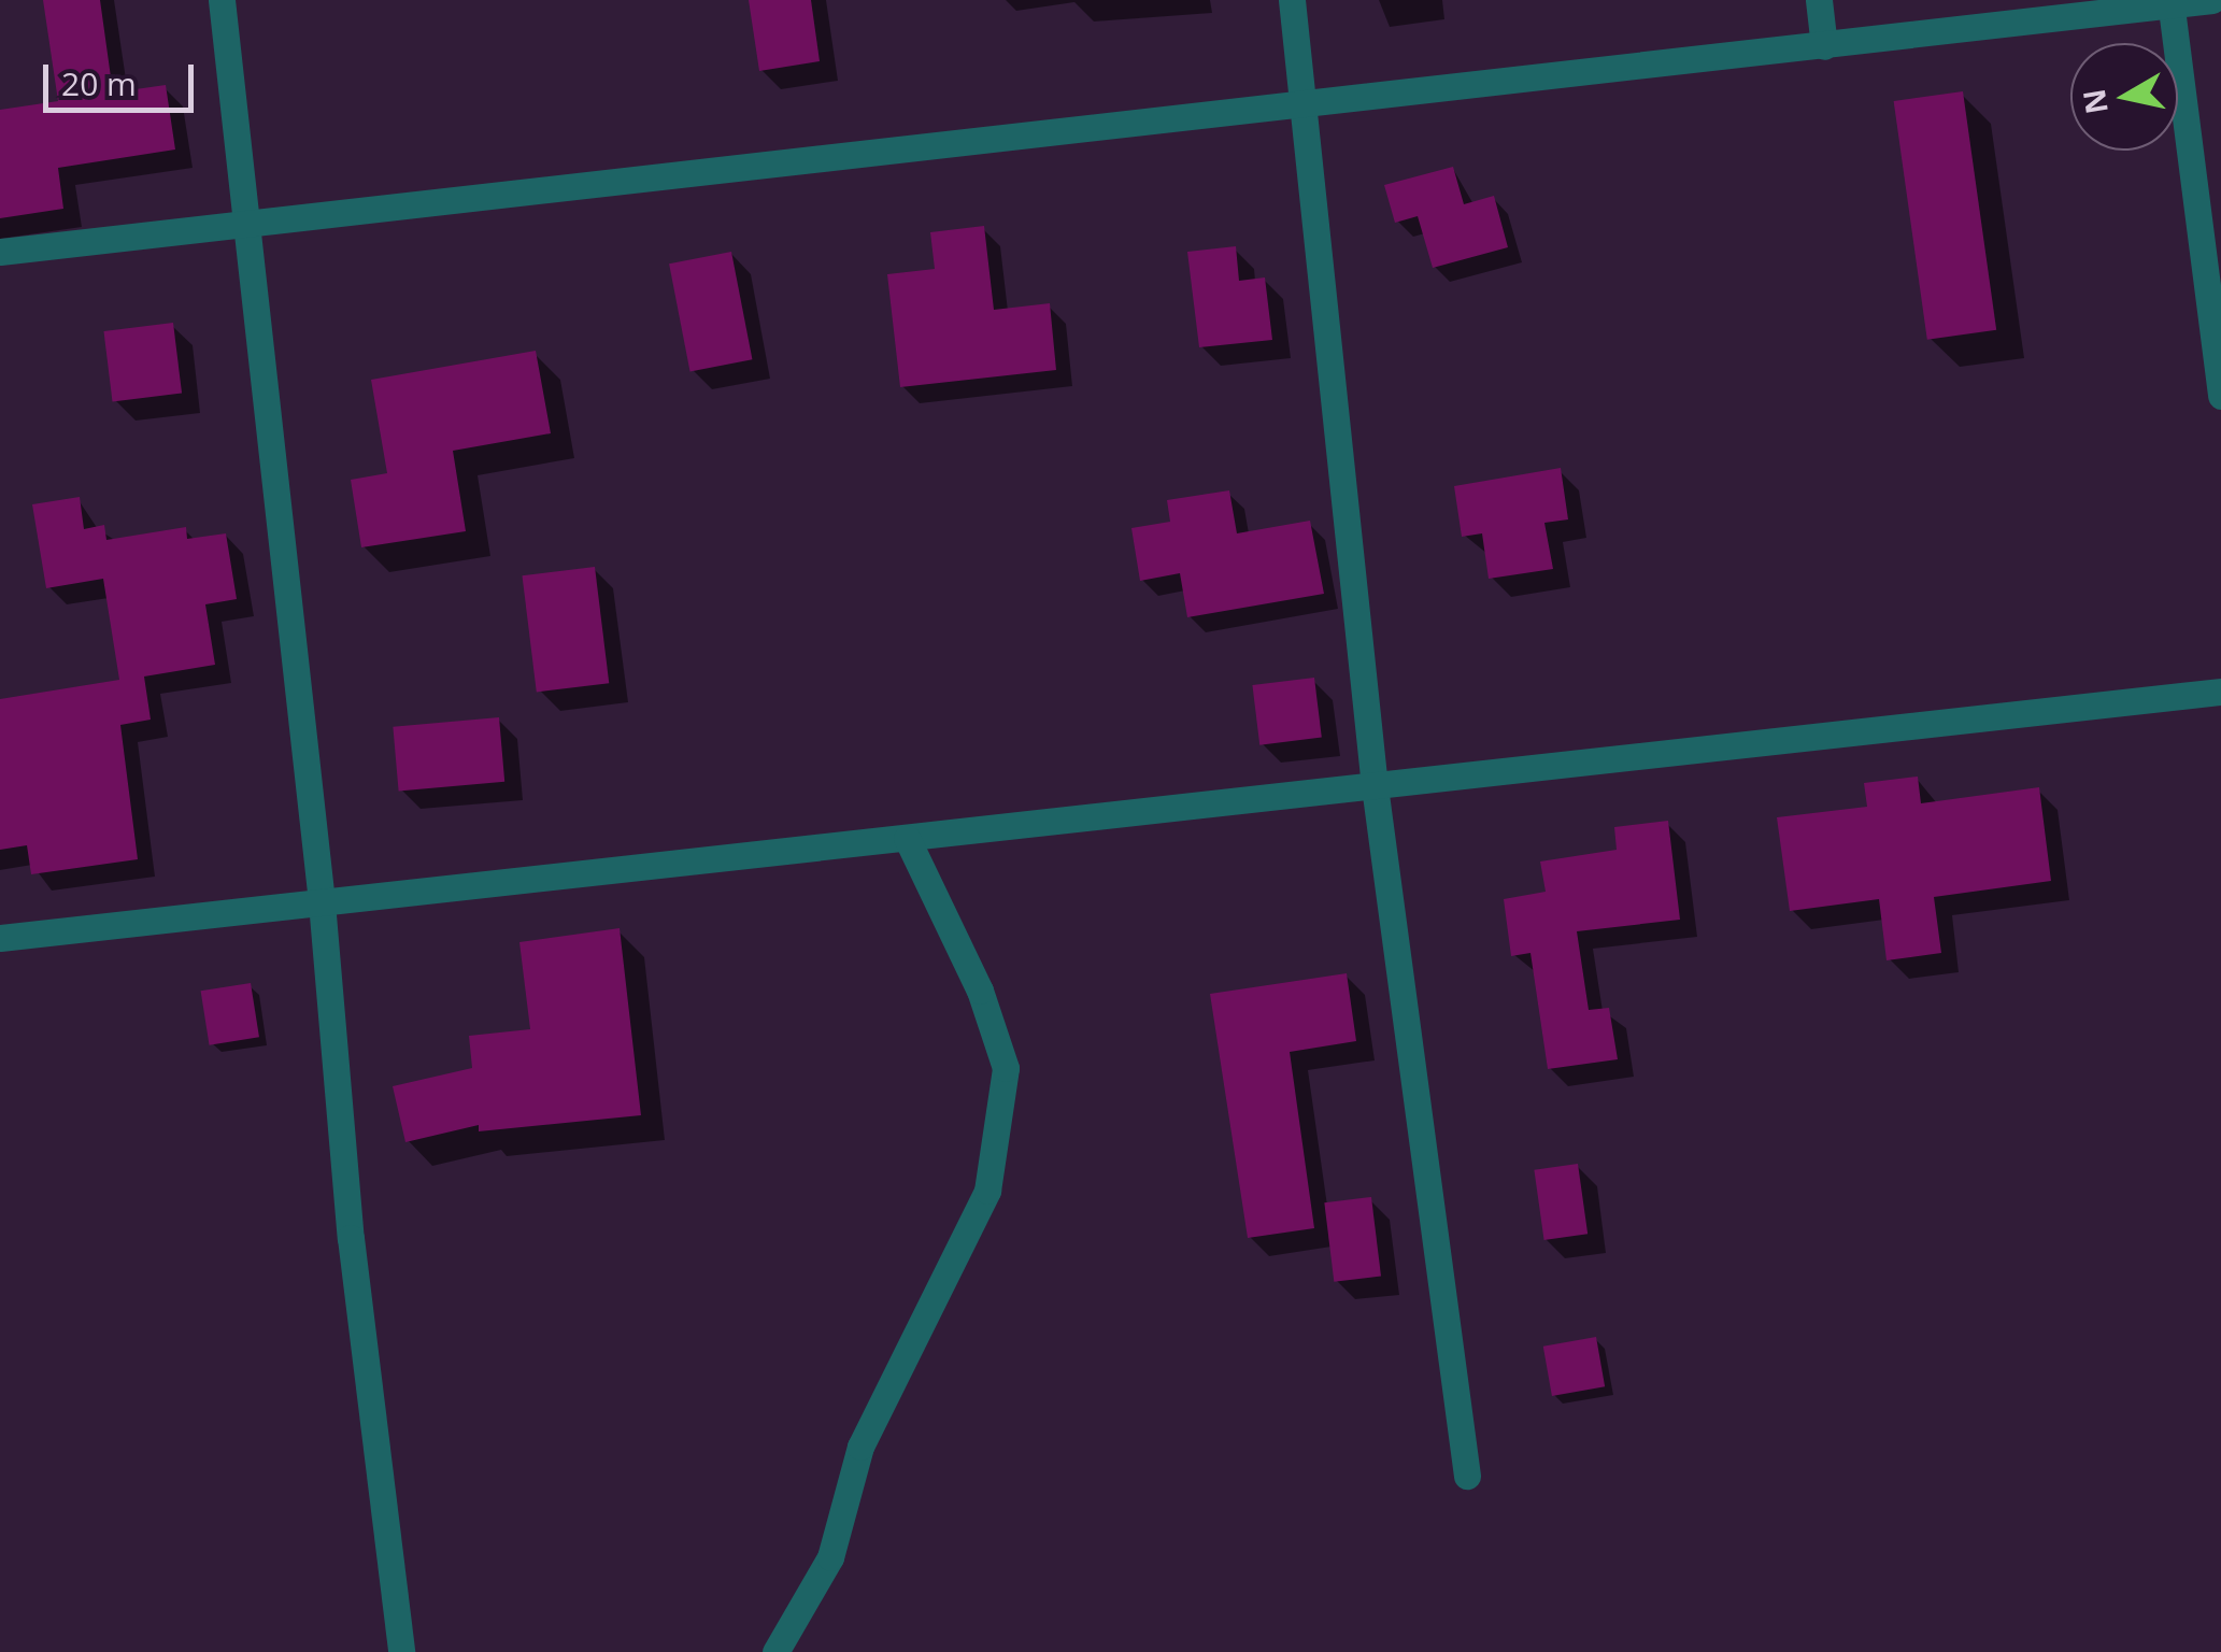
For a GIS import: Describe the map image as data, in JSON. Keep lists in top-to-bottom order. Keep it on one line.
{"scale_bar":"20 m","north":"left"}
